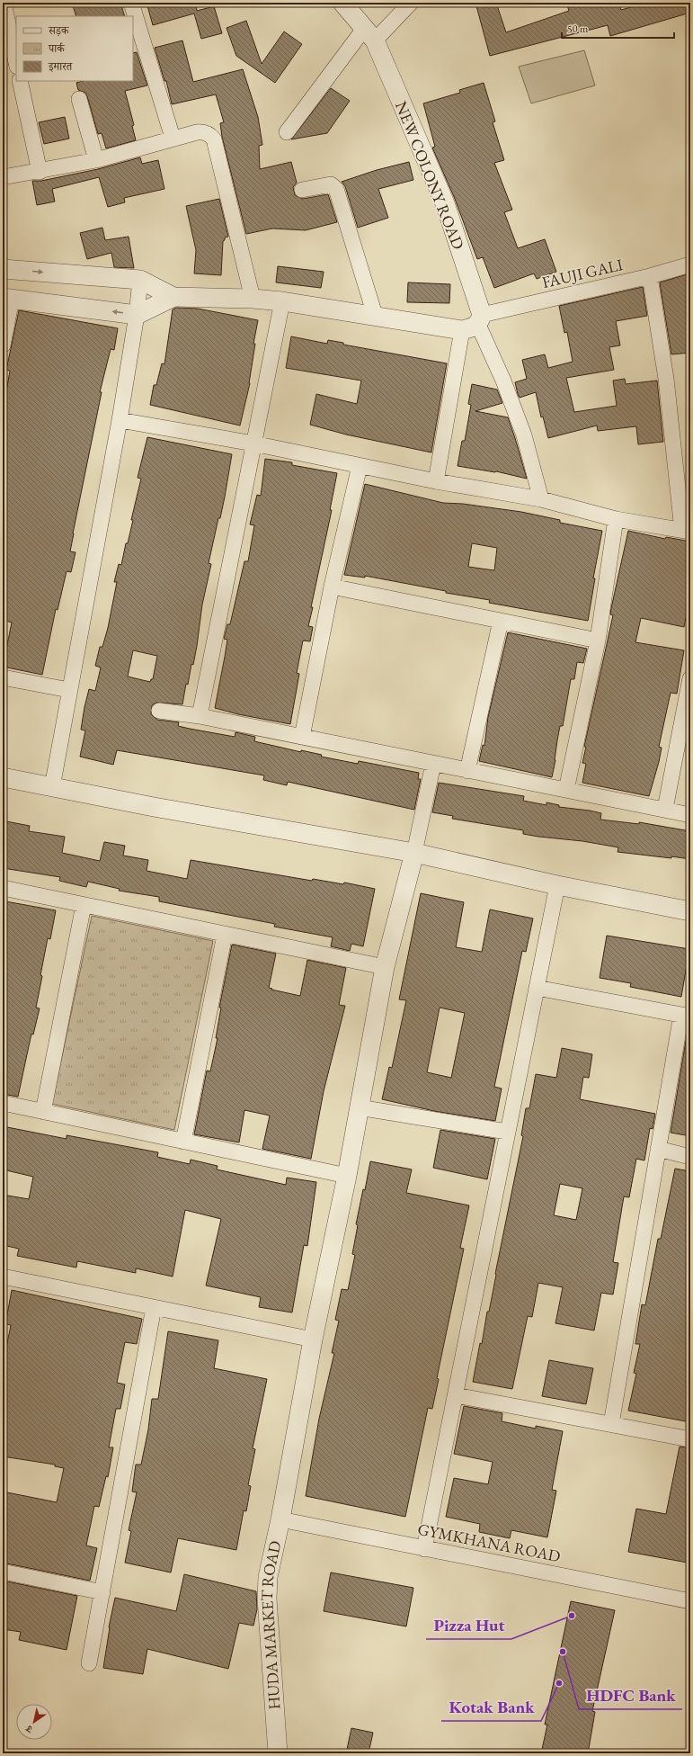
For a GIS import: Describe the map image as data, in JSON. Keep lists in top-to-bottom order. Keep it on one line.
{"streets":{"street":["NEW COLONY ROAD","FAUJI GALI","GYMKHANA ROAD","HUDA MARKET ROAD"]},"crossings":[["NEW COLONY ROAD","FAUJI GALI"],["GYMKHANA ROAD","HUDA MARKET ROAD"]],"places":["Pizza Hut","HDFC Bank","Kotak Bank"],"legend":["सड़क","पार्क","इमारत"],"scale_bar":"50 m","north":"bottom left"}
